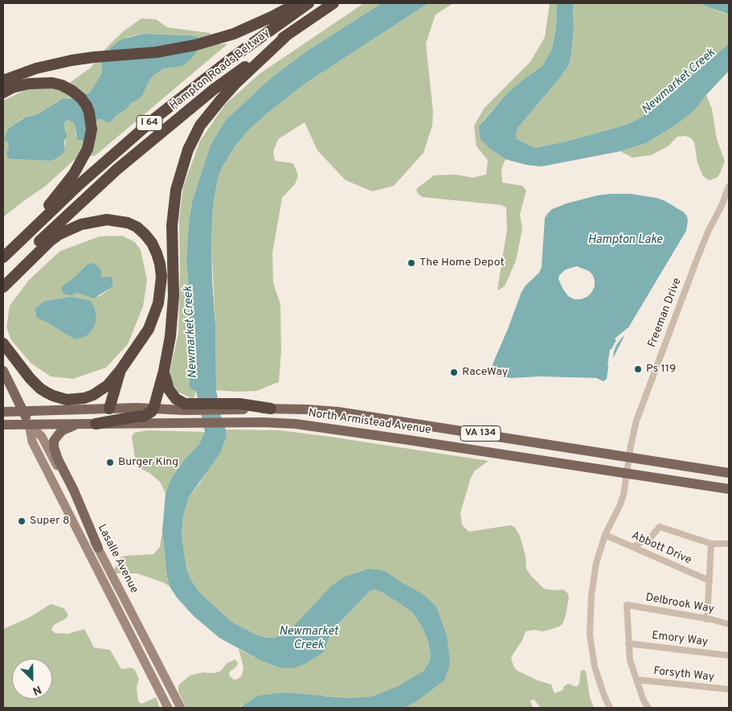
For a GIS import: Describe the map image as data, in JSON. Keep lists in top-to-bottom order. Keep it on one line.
{"streets":{"highway":["Hampton Roads Beltway","I 64"],"main road":["North Armistead Avenue","VA 134","Lasalle Avenue"],"street":["Freeman Drive","Abbott Drive","Delbrook Way","Emory Way","Forsyth Way"]},"crossings":[["Freeman Drive","North Armistead Avenue"],["Freeman Drive","Abbott Drive"],["North Armistead Avenue","Lasalle Avenue"],["Delbrook Way","Emory Way"]],"water":["Newmarket Creek","Hampton Lake"],"places":["The Home Depot","Ps 119","RaceWay","Burger King","Super 8"],"north":"bottom right"}
